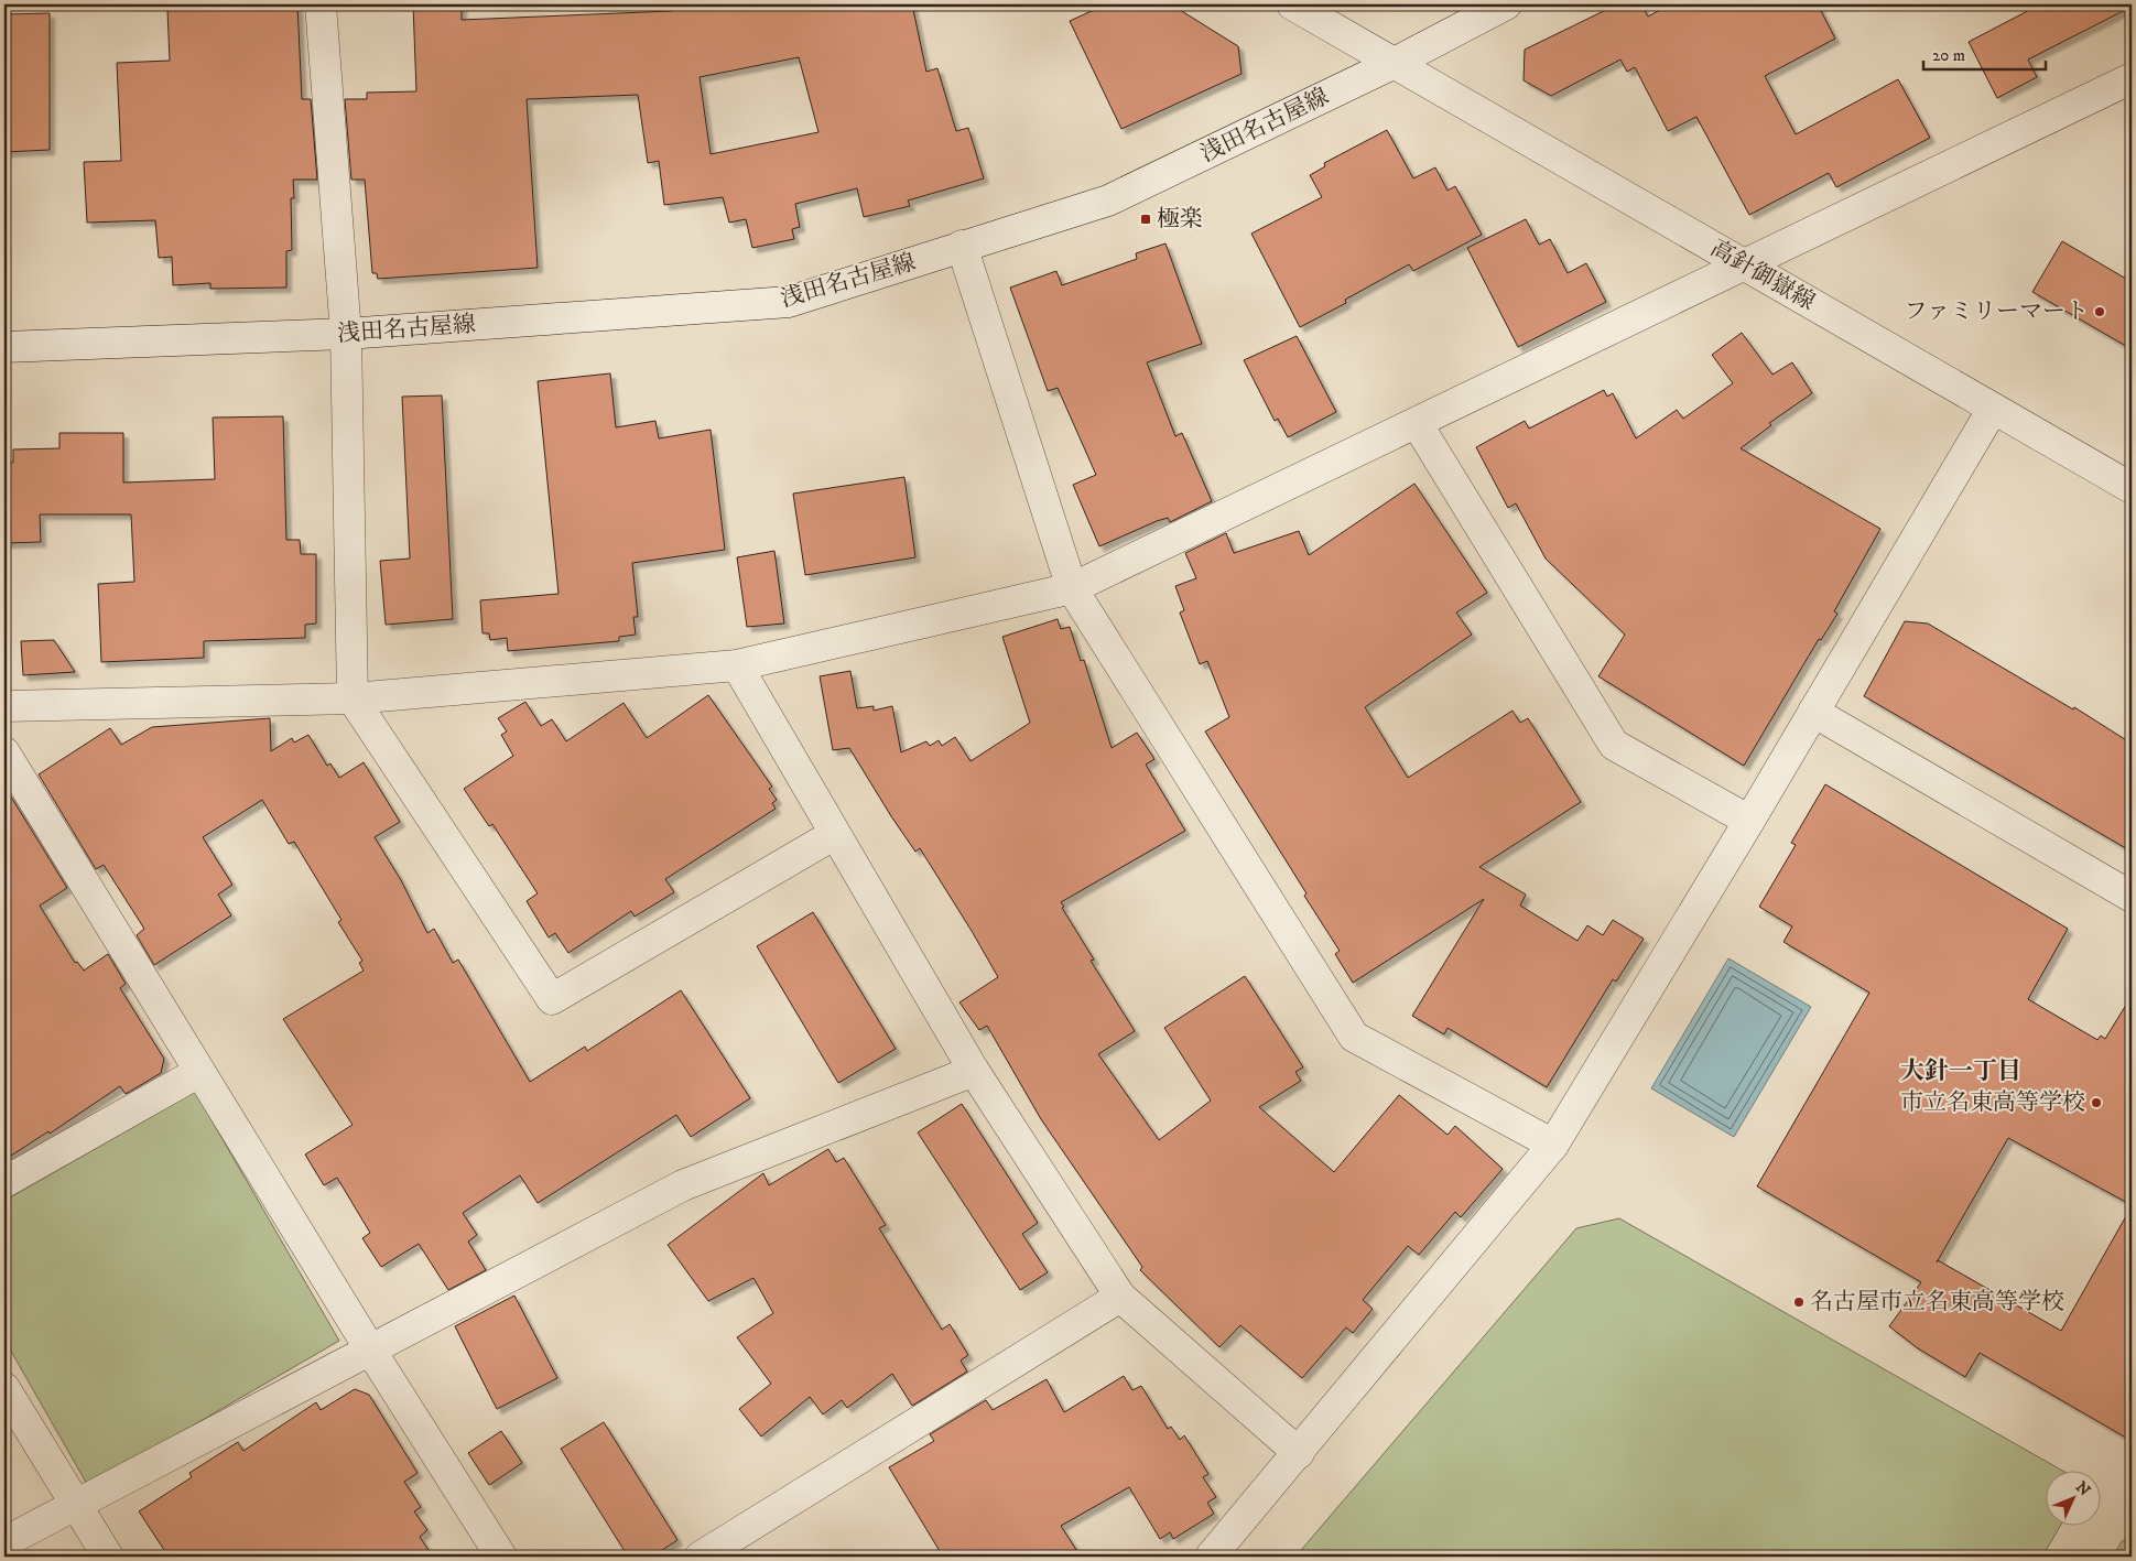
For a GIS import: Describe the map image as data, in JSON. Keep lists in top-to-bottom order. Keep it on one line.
{"streets":{"street":["浅田名古屋線","高針御嶽線"]},"crossings":[["浅田名古屋線","高針御嶽線"]],"districts":["大針一丁目"],"places":{"transit":["極楽"],"other":["ファミリーマート","市立名東高等学校","名古屋市立名東高等学校"]},"scale_bar":"20 m","north":"top right"}
